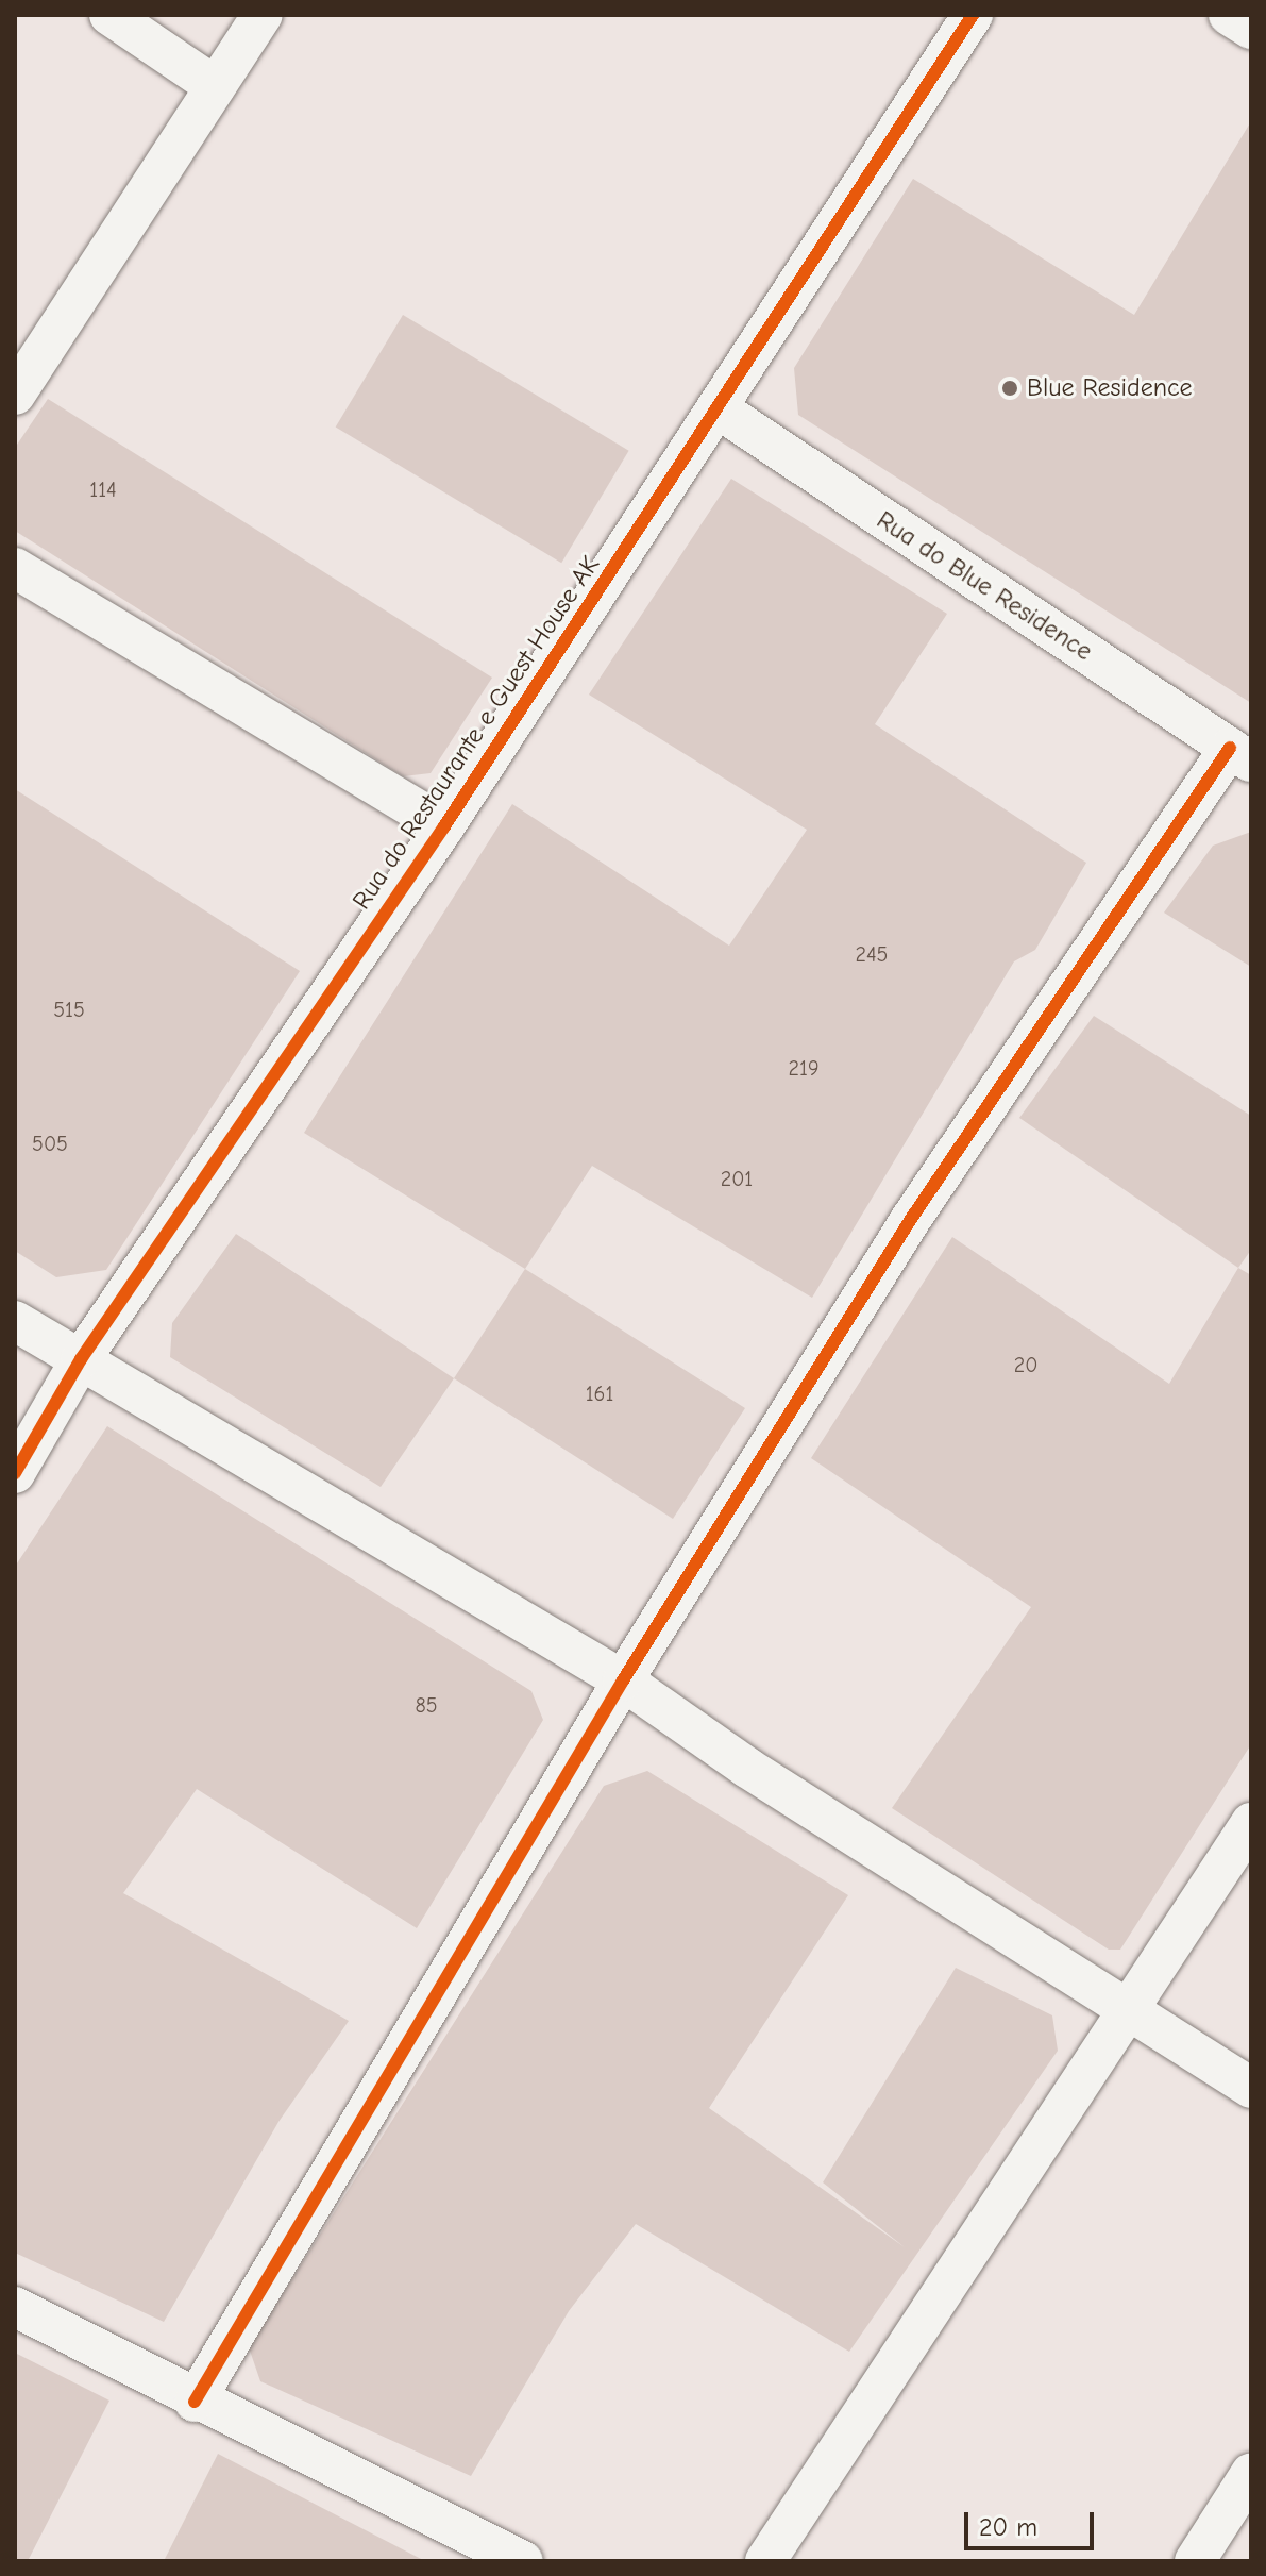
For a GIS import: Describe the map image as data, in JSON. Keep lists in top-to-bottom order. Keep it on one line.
{"streets":{"street":["Rua do Blue Residence","Rua do Restaurante e Guest House AK"]},"crossings":[["Rua do Blue Residence","Rua do Restaurante e Guest House AK"]],"places":["Blue Residence"],"house_numbers":["114","245","515","219","505","201","20","161","85"],"scale_bar":"20 m"}
